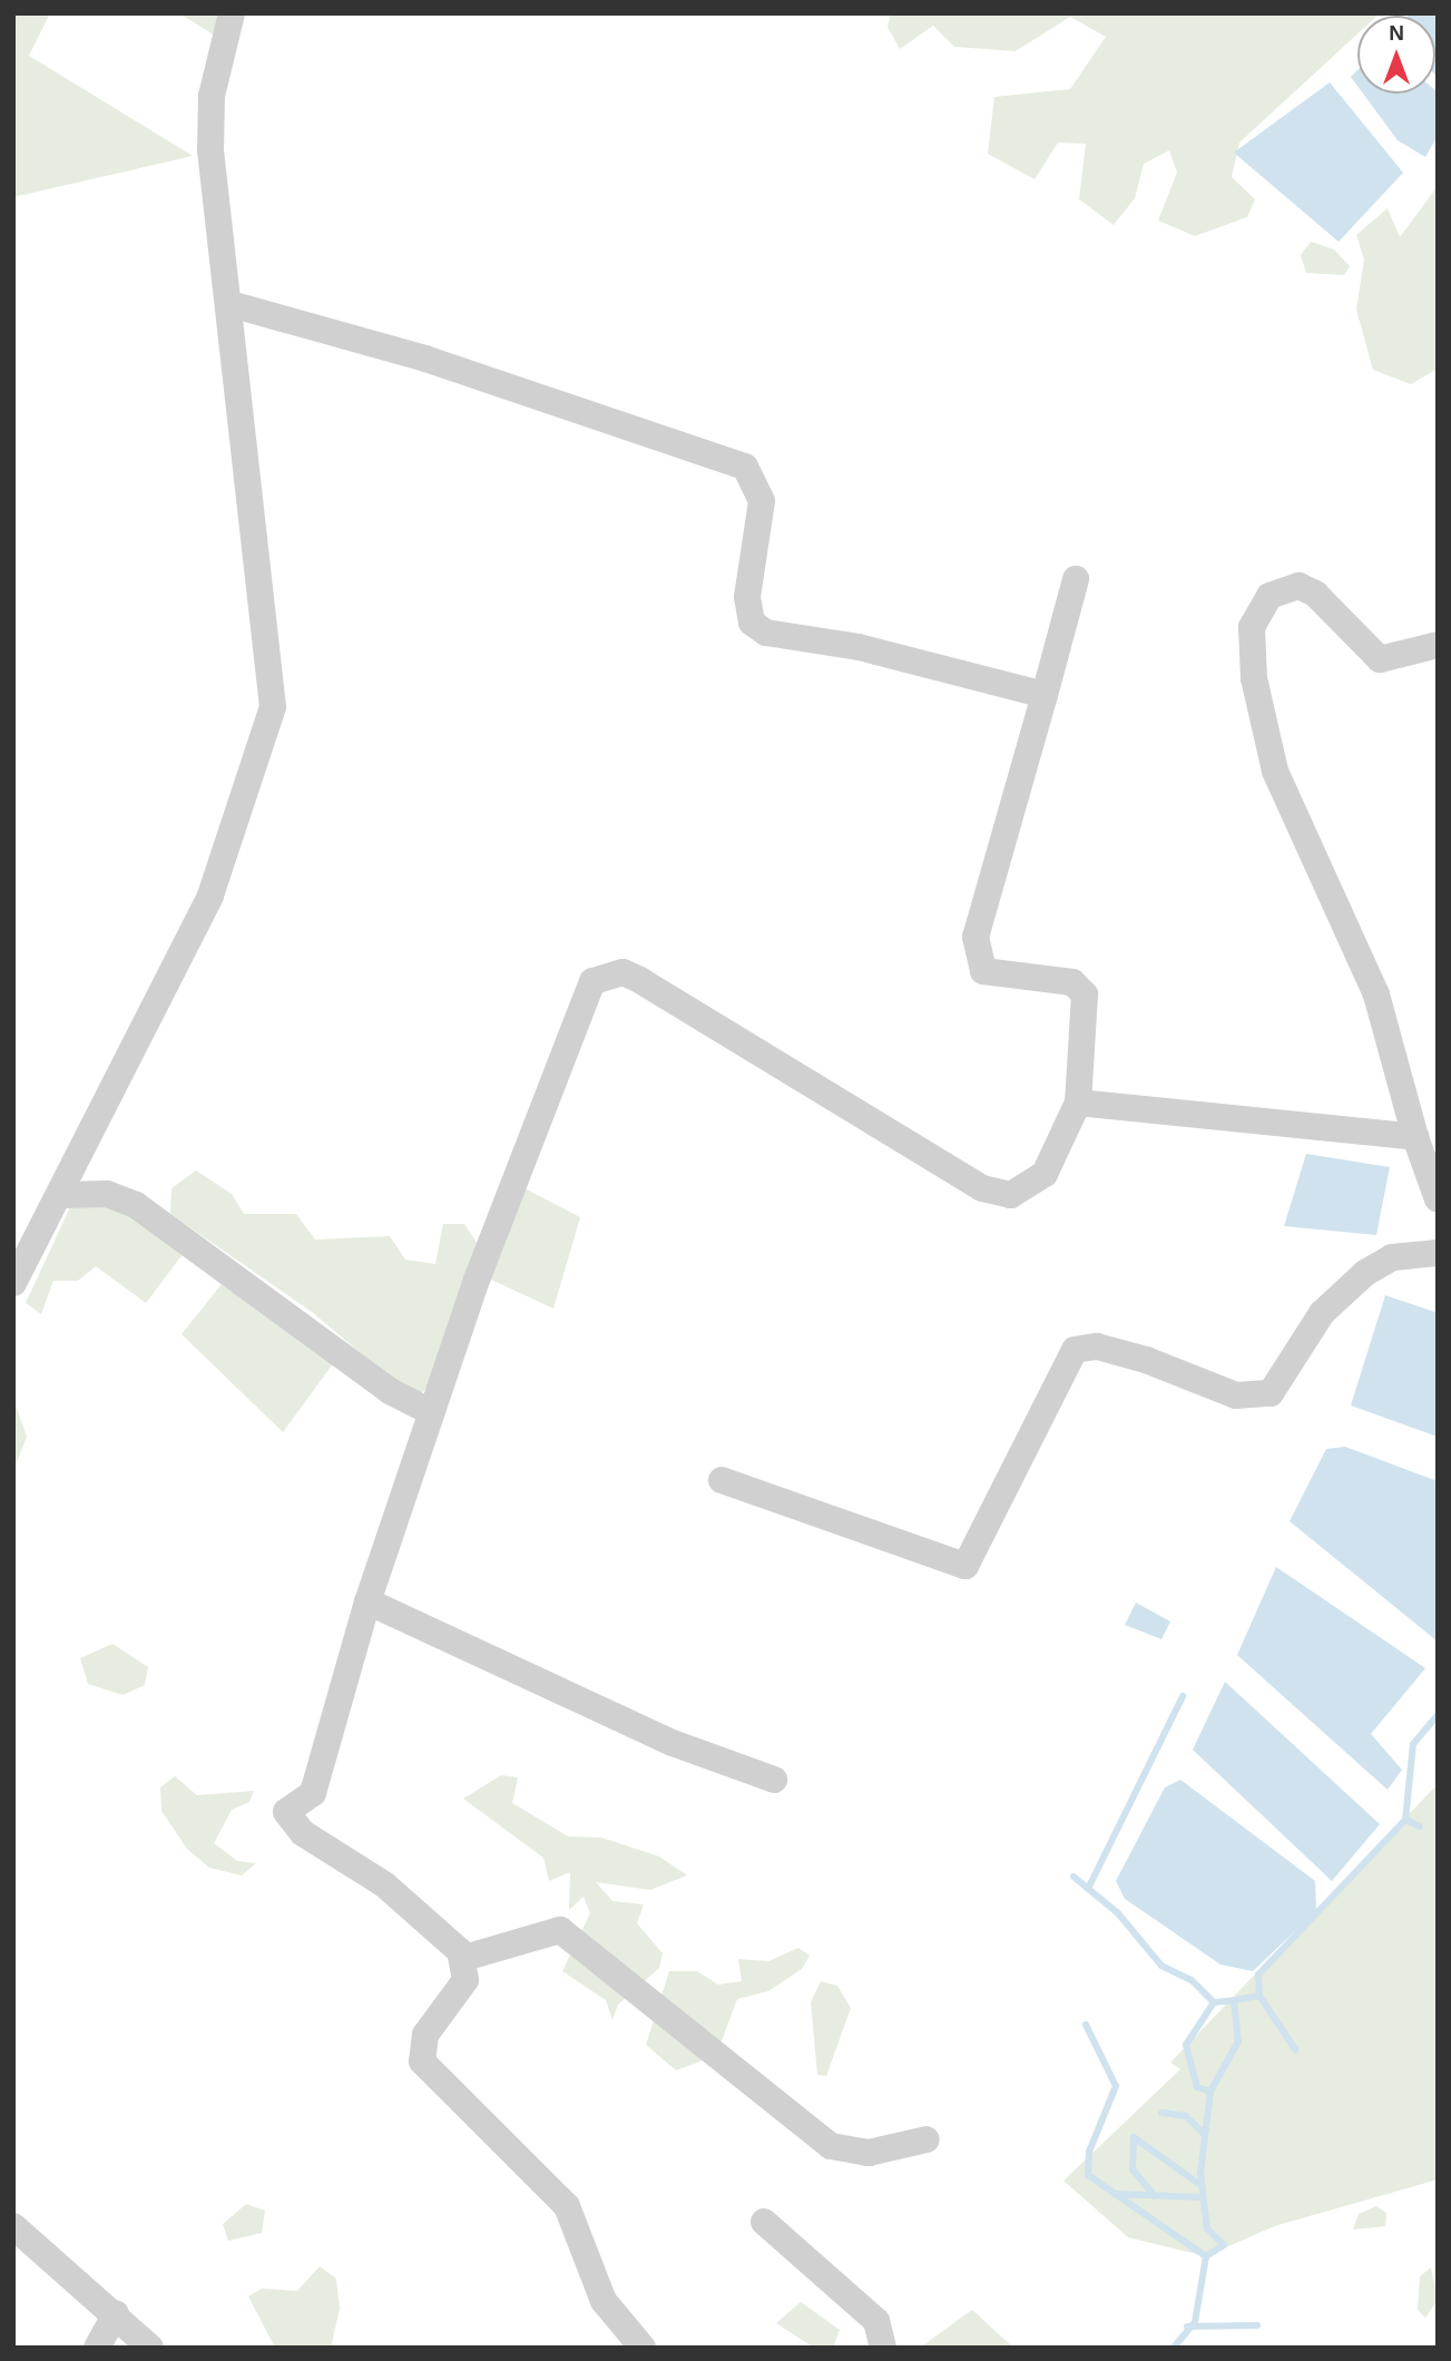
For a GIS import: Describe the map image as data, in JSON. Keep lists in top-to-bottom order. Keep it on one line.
{"north":"top"}
